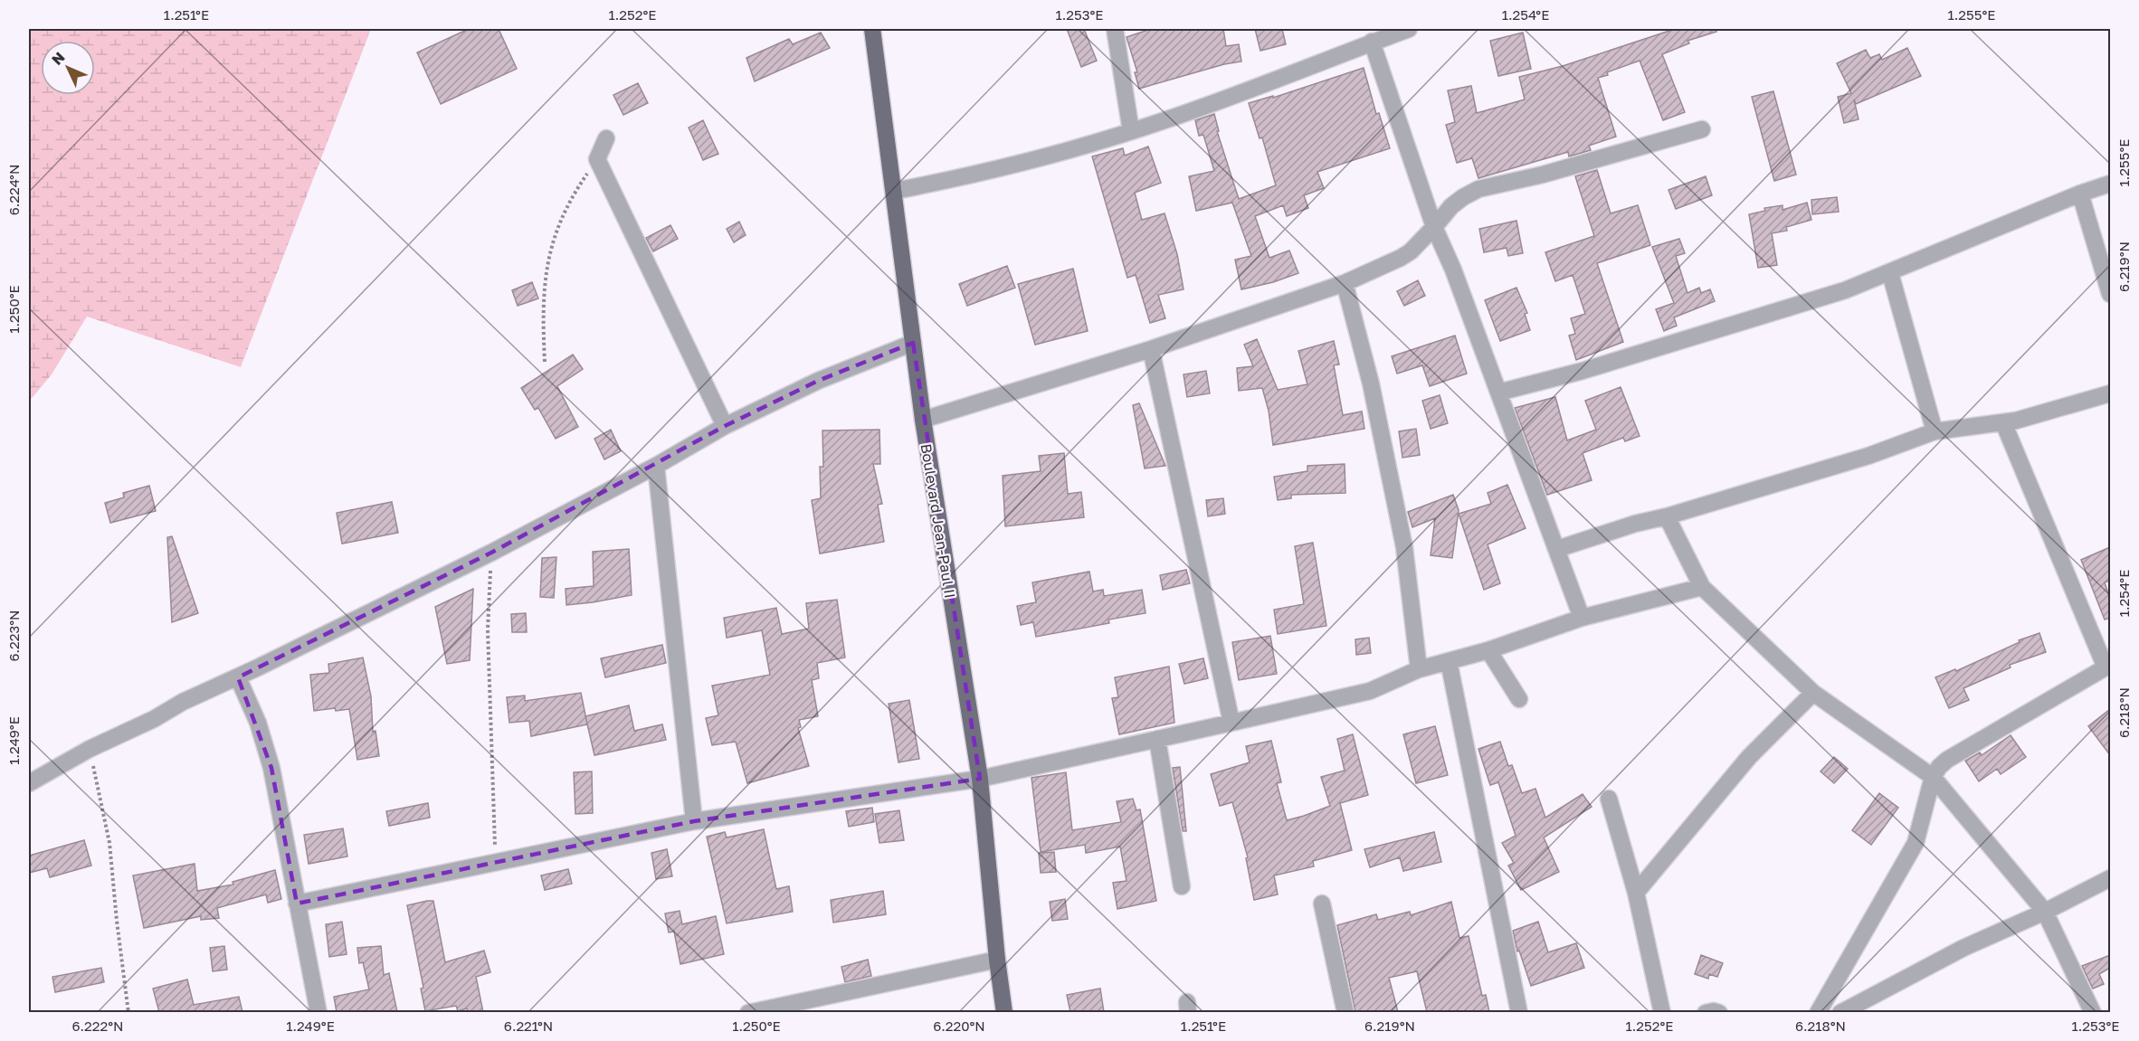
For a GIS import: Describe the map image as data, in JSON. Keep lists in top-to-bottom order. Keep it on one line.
{"streets":{"main road":["Boulevard Jean-Paul II"]},"north":"top left","coordinates":["1.251°E","1.252°E","1.253°E","1.254°E","1.255°E","6.224°N","6.219°N","1.250°E","6.223°N","6.218°N","1.249°E","6.222°N","6.221°N","6.220°N"]}
